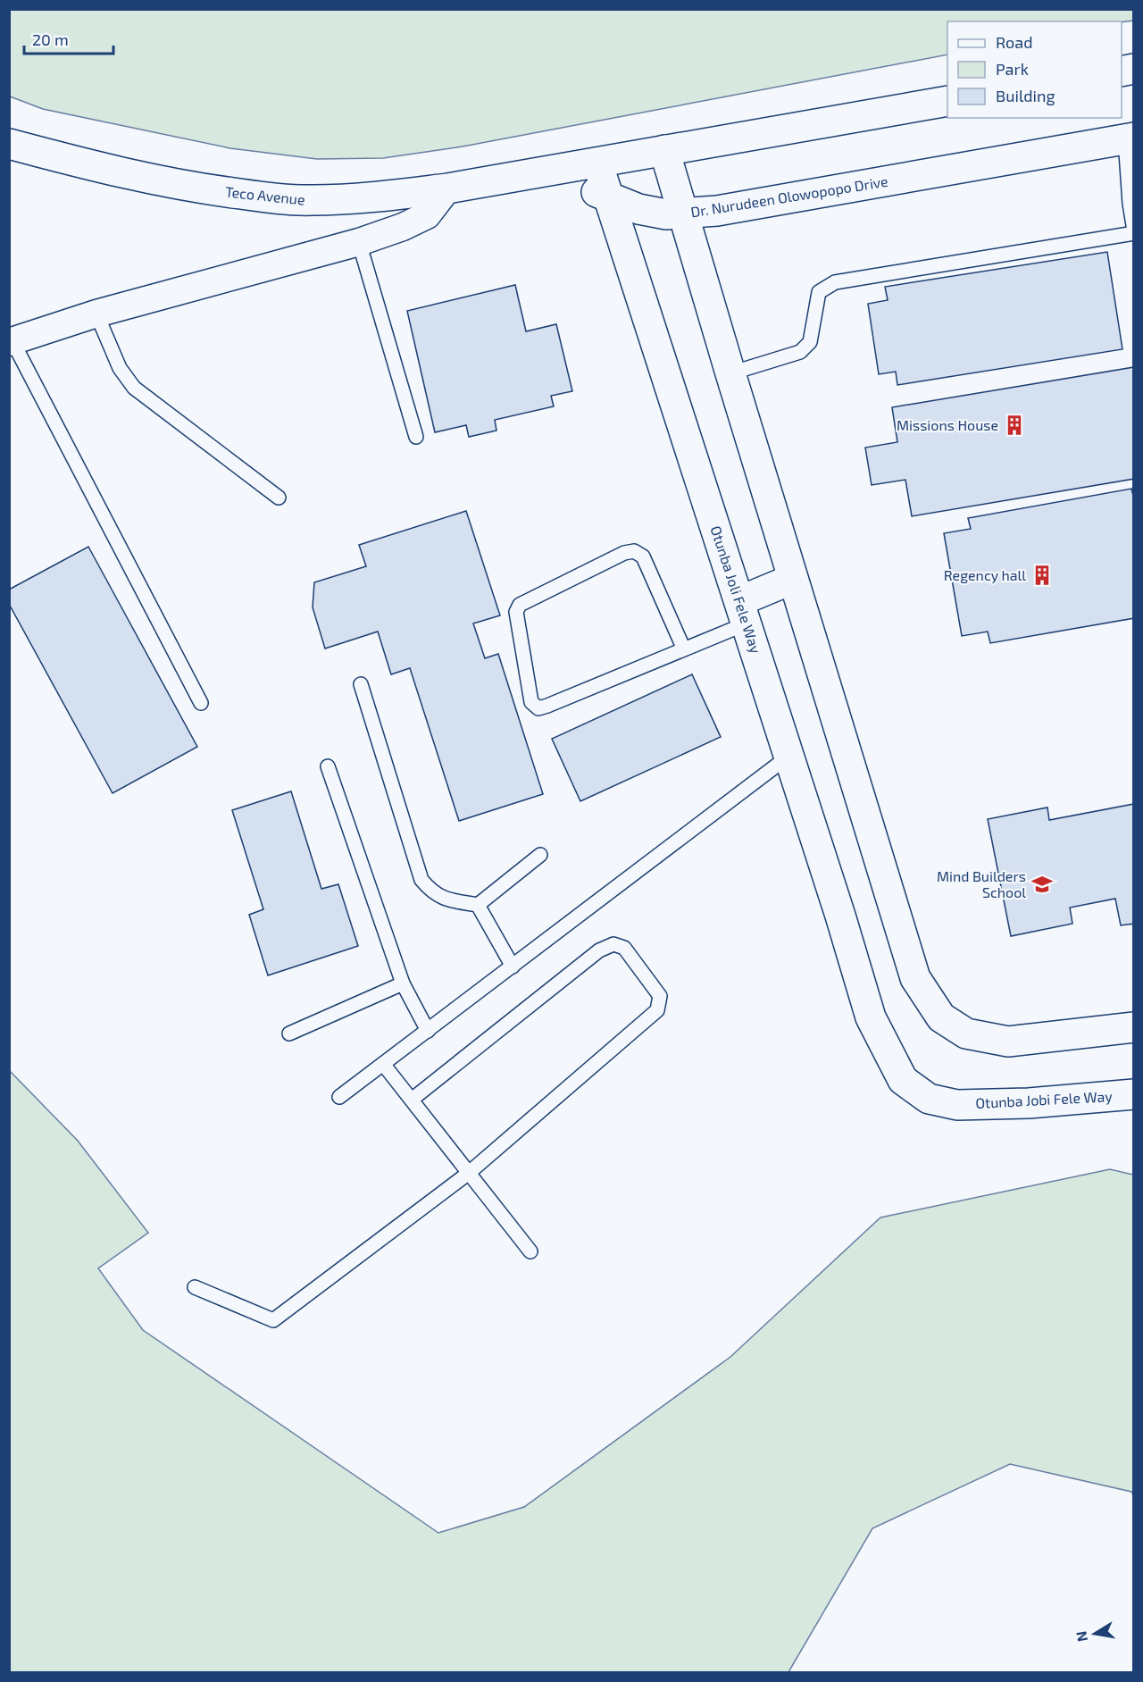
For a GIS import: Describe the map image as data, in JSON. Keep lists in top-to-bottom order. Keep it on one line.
{"streets":{"street":["Teco Avenue","Dr. Nurudeen Olowopopo Drive","Otunba Joli Fele Way","Otunba Jobi Fele Way"]},"crossings":[["Teco Avenue","Dr. Nurudeen Olowopopo Drive"],["Dr. Nurudeen Olowopopo Drive","Otunba Joli Fele Way"],["Otunba Joli Fele Way","Otunba Jobi Fele Way"]],"places":{"building":["Missions House","Regency hall"],"school or university":["Mind Builders School"]},"legend":["Road","Park","Building"],"scale_bar":"20 m","north":"left"}
